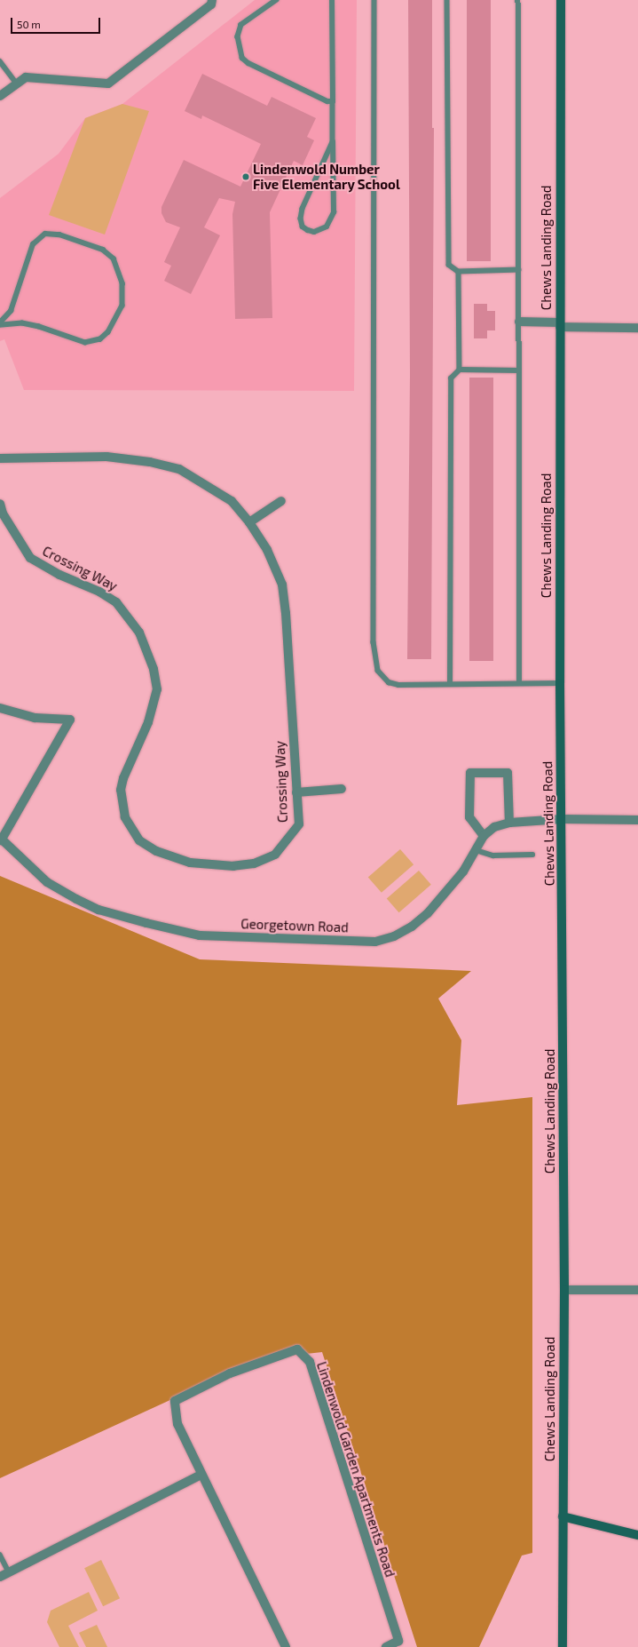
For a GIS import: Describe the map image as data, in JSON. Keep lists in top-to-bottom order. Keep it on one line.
{"streets":{"street":["Chews Landing Road","Crossing Way","Georgetown Road","Lindenwold Garden Apartments Road"]},"crossings":[["Chews Landing Road","Georgetown Road"]],"places":["Lindenwold Number Five Elementary School"],"scale_bar":"50 m"}
